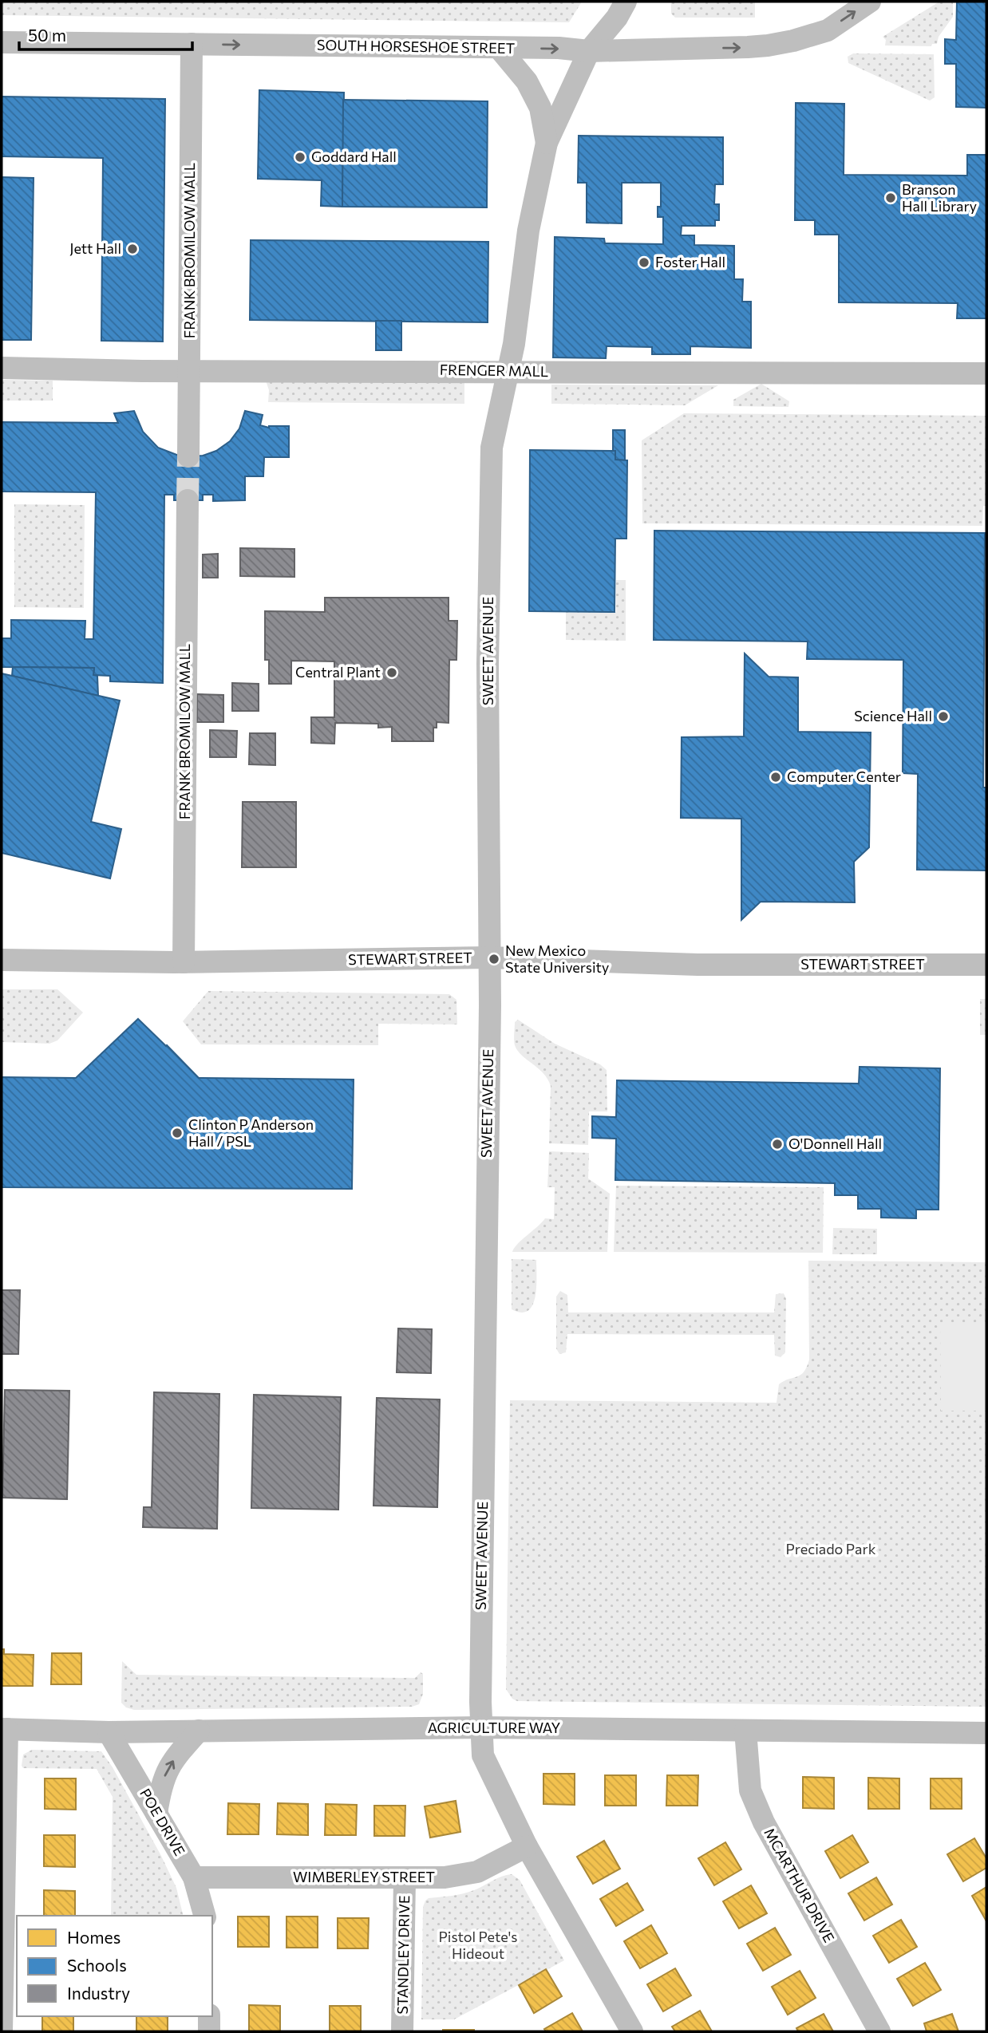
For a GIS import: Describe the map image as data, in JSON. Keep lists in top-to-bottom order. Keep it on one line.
{"streets":{"street":["SOUTH HORSESHOE STREET","FRANK BROMILOW MALL","FRENGER MALL","SWEET AVENUE","STEWART STREET","AGRICULTURE WAY","POE DRIVE","WIMBERLEY STREET","MCARTHUR DRIVE","STANDLEY DRIVE"]},"crossings":[["SOUTH HORSESHOE STREET","FRANK BROMILOW MALL"],["SOUTH HORSESHOE STREET","SWEET AVENUE"],["FRANK BROMILOW MALL","FRENGER MALL"],["FRANK BROMILOW MALL","STEWART STREET"],["FRENGER MALL","SWEET AVENUE"],["SWEET AVENUE","STEWART STREET"],["SWEET AVENUE","AGRICULTURE WAY"],["SWEET AVENUE","WIMBERLEY STREET"],["AGRICULTURE WAY","POE DRIVE"],["AGRICULTURE WAY","MCARTHUR DRIVE"],["POE DRIVE","WIMBERLEY STREET"],["WIMBERLEY STREET","STANDLEY DRIVE"]],"one_way":["SOUTH HORSESHOE STREET"],"parks":["Preciado Park","Pistol Pete's Hideout"],"places":["Goddard Hall","Branson Hall Library","Jett Hall","Foster Hall","Central Plant","Science Hall","Computer Center","New Mexico State University","Clinton P Anderson Hall / PSL","O'Donnell Hall"],"legend":["Homes","Schools","Industry"],"scale_bar":"50 m"}
